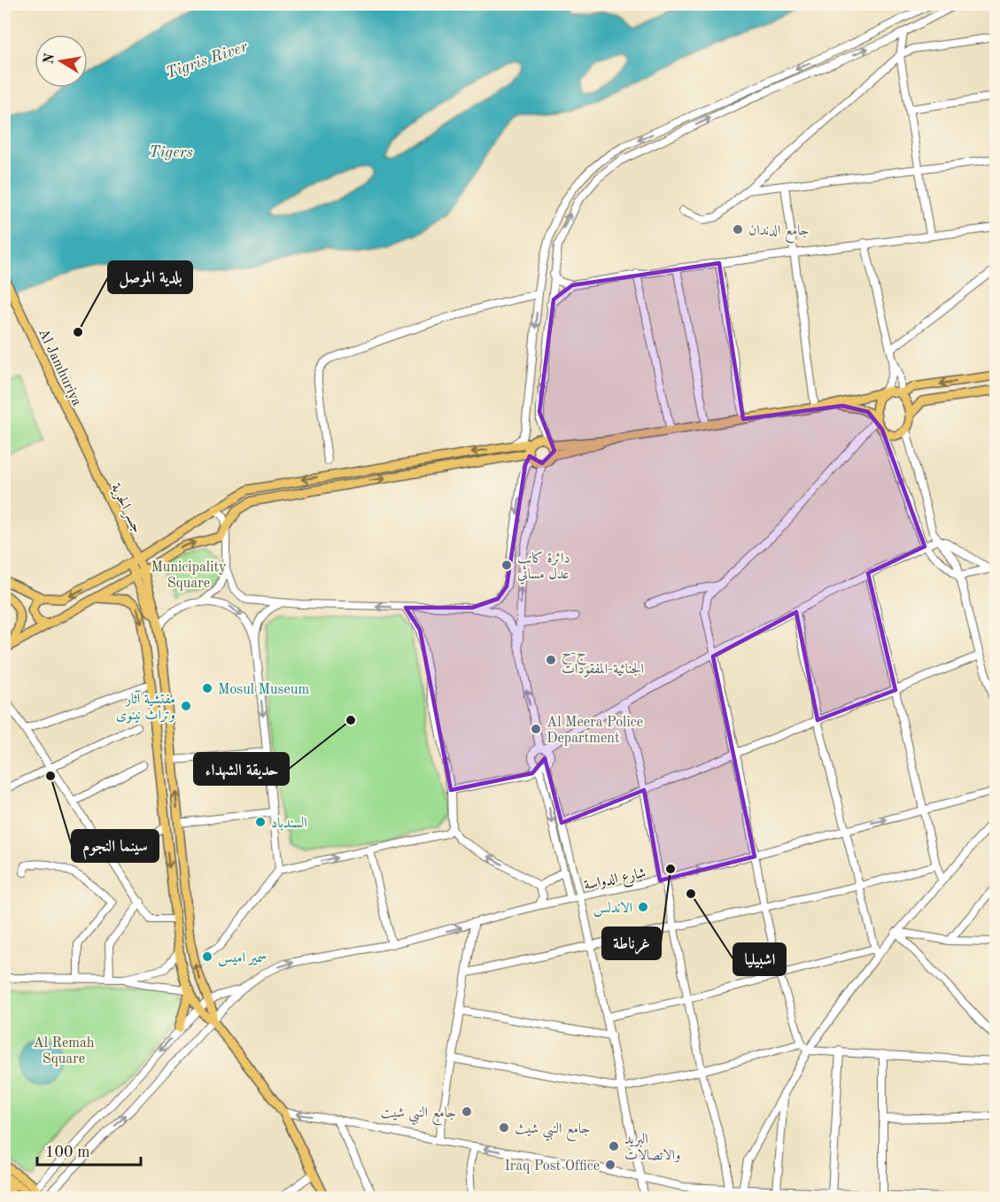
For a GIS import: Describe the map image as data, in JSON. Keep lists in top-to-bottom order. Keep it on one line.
{"streets":{"main road":["Al Jamhuriya","جسر الحرية"],"street":["شارع الدواسة"]},"crossings":[["Al Jamhuriya","جسر الحرية"],["جسر الحرية","شارع الدواسة"]],"water":["Tigris River","Tigers"],"parks":["Municipality Square","Al Remah Square"],"places":["جامع الدندان","بلدية الموصل","دائرة كانب عدل مسائي","ج-ح الجنائية-المفقودات","Mosul Museum","مفتشية آثار وتراث نينوى","حديقة الشهداء","Al Meera Police Department","سينما النجوم","السندباد","غرناطة","اشبيليا","الاندلس","سمير اميس","جامع النبي شيت","جامع النبي شيث","البريد والاتصالات","Iraq Post Office"],"scale_bar":"100 m","north":"left"}
